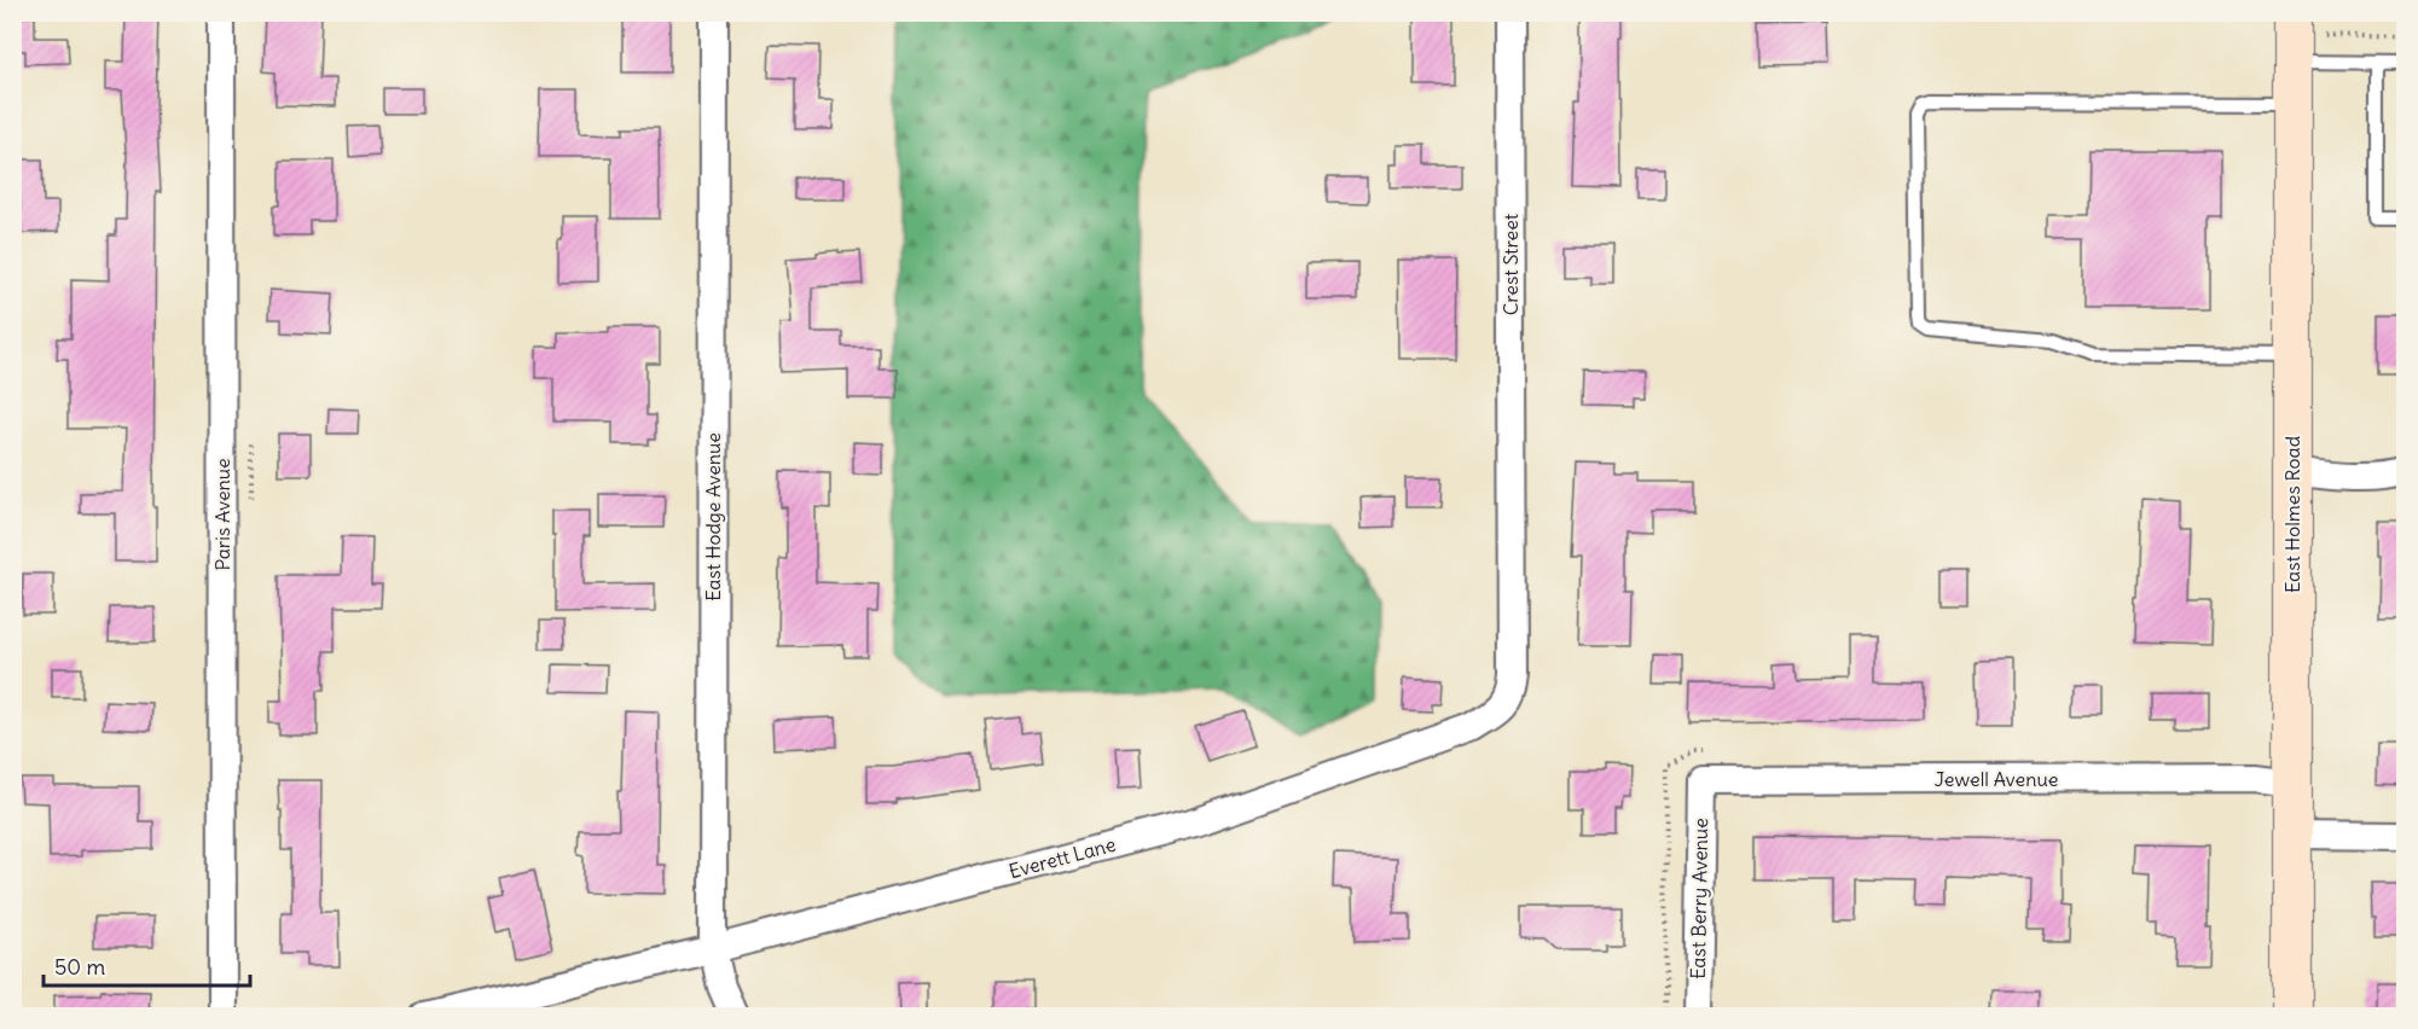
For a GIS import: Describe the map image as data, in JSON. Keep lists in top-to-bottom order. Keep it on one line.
{"streets":{"street":["Crest Street","Paris Avenue","East Holmes Road","East Hodge Avenue","Jewell Avenue","Everett Lane","East Berry Avenue"]},"crossings":[["Crest Street","Everett Lane"],["East Holmes Road","Jewell Avenue"],["East Hodge Avenue","Everett Lane"],["Jewell Avenue","East Berry Avenue"]],"scale_bar":"50 m"}
